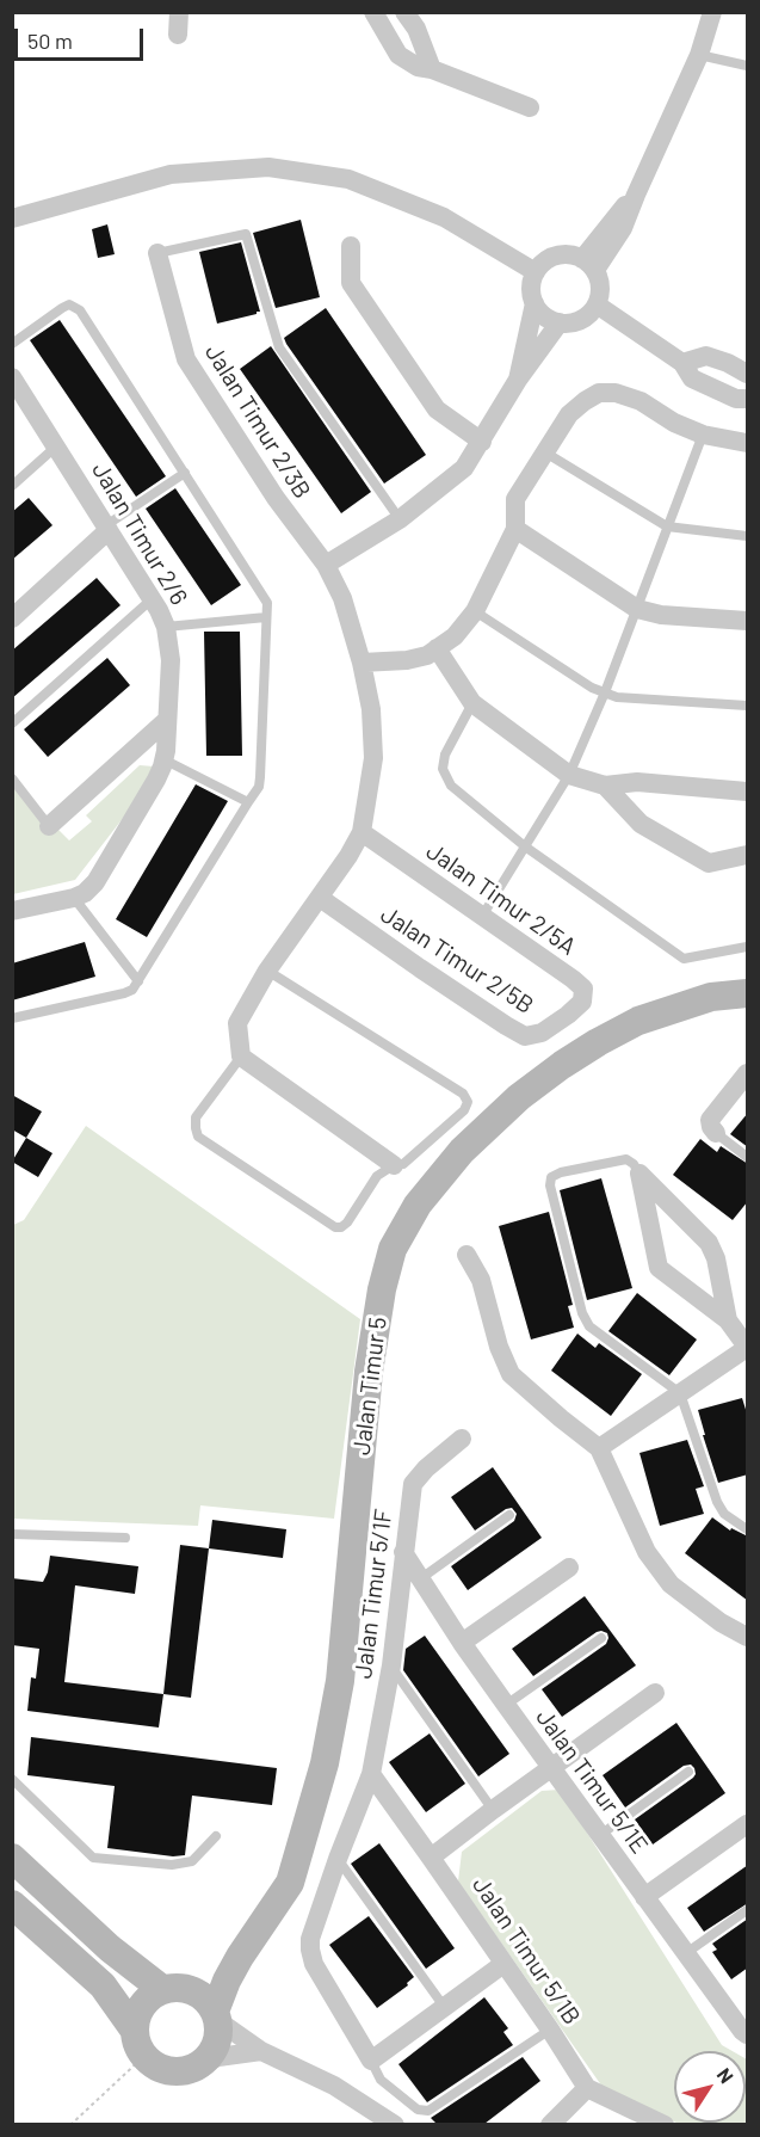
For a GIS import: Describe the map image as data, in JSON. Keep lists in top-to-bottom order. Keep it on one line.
{"streets":{"street":["Jalan Timur 2/3B","Jalan Timur 2/6","Jalan Timur 2/5A","Jalan Timur 2/5B","Jalan Timur 5","Jalan Timur 5/1F","Jalan Timur 5/1E","Jalan Timur 5/1B"]},"crossings":[["Jalan Timur 2/3B","Jalan Timur 2/5A"],["Jalan Timur 2/5A","Jalan Timur 2/5B"],["Jalan Timur 5/1F","Jalan Timur 5/1E"],["Jalan Timur 5/1F","Jalan Timur 5/1B"]],"scale_bar":"50 m","north":"top right"}
